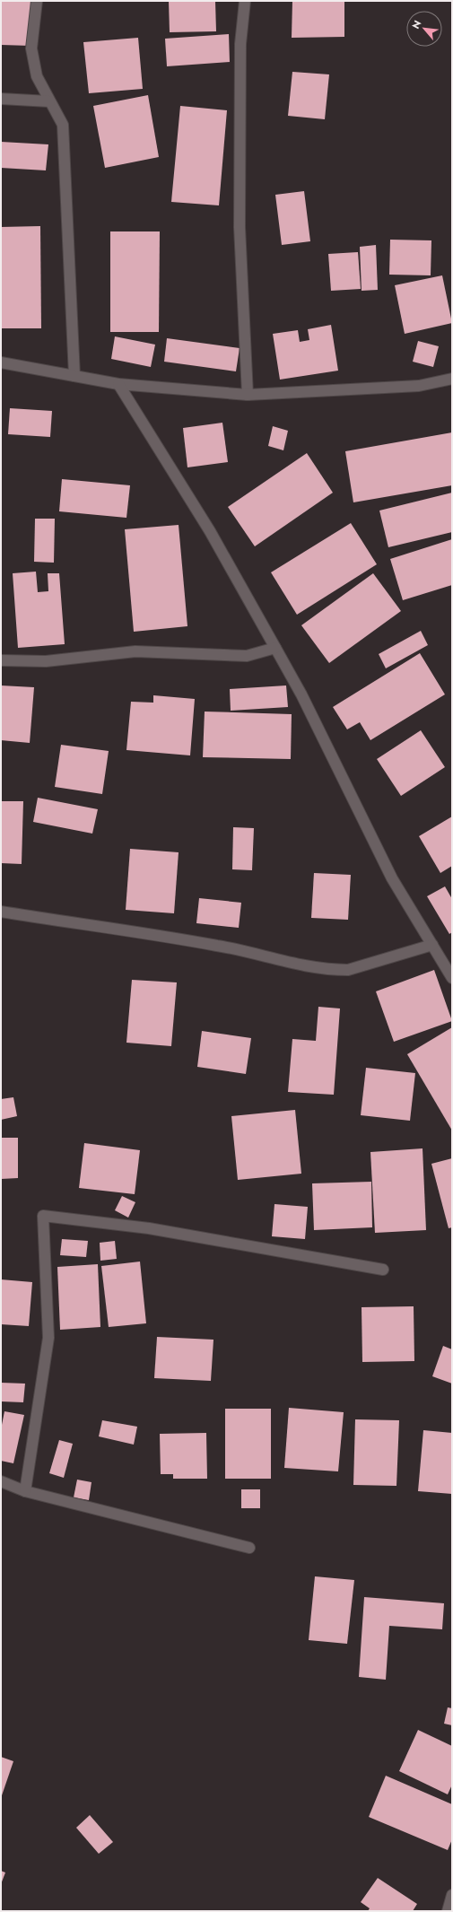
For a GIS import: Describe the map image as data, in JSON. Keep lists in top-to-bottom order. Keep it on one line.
{"north":"top left"}
